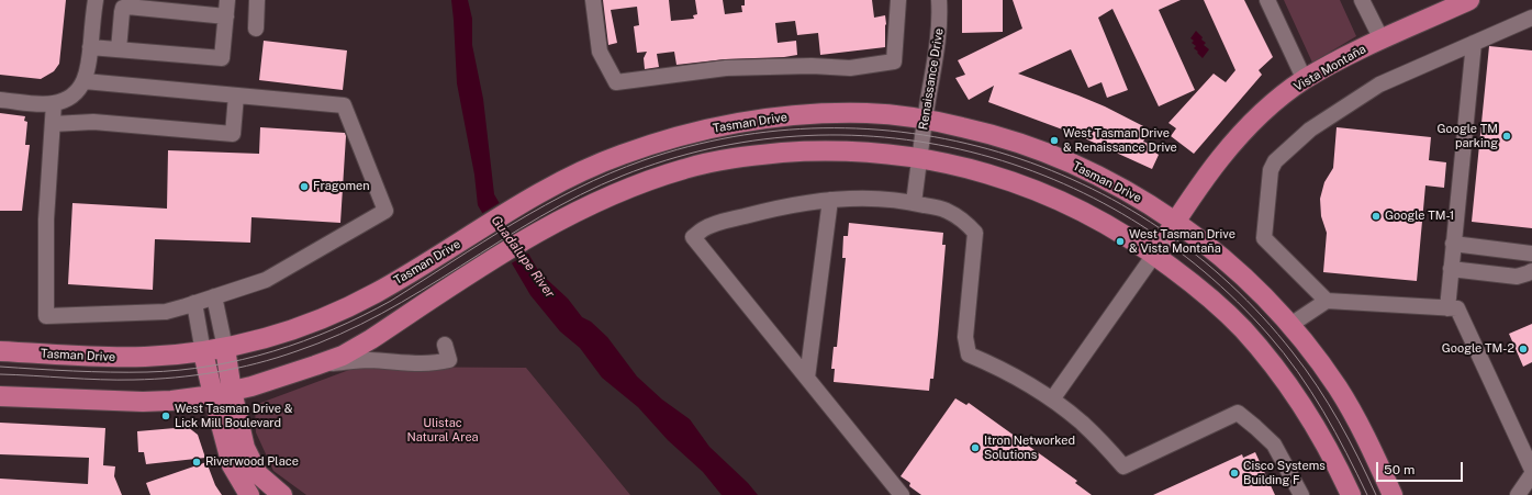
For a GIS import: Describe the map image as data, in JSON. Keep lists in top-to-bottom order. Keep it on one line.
{"streets":{"main road":["Vista Montaña","Tasman Drive"],"street":["Renaissance Drive"]},"crossings":[["Vista Montaña","Tasman Drive"],["Renaissance Drive","Tasman Drive"]],"water":["Guadalupe River"],"parks":["Ulistac Natural Area"],"places":["Google TM parking","West Tasman Drive & Renaissance Drive","Fragomen","Google TM-1","West Tasman Drive & Vista Montaña","Google TM-2","West Tasman Drive & Lick Mill Boulevard","Itron Networked Solutions","Riverwood Place","Cisco Systems Building F"],"scale_bar":"50 m"}
